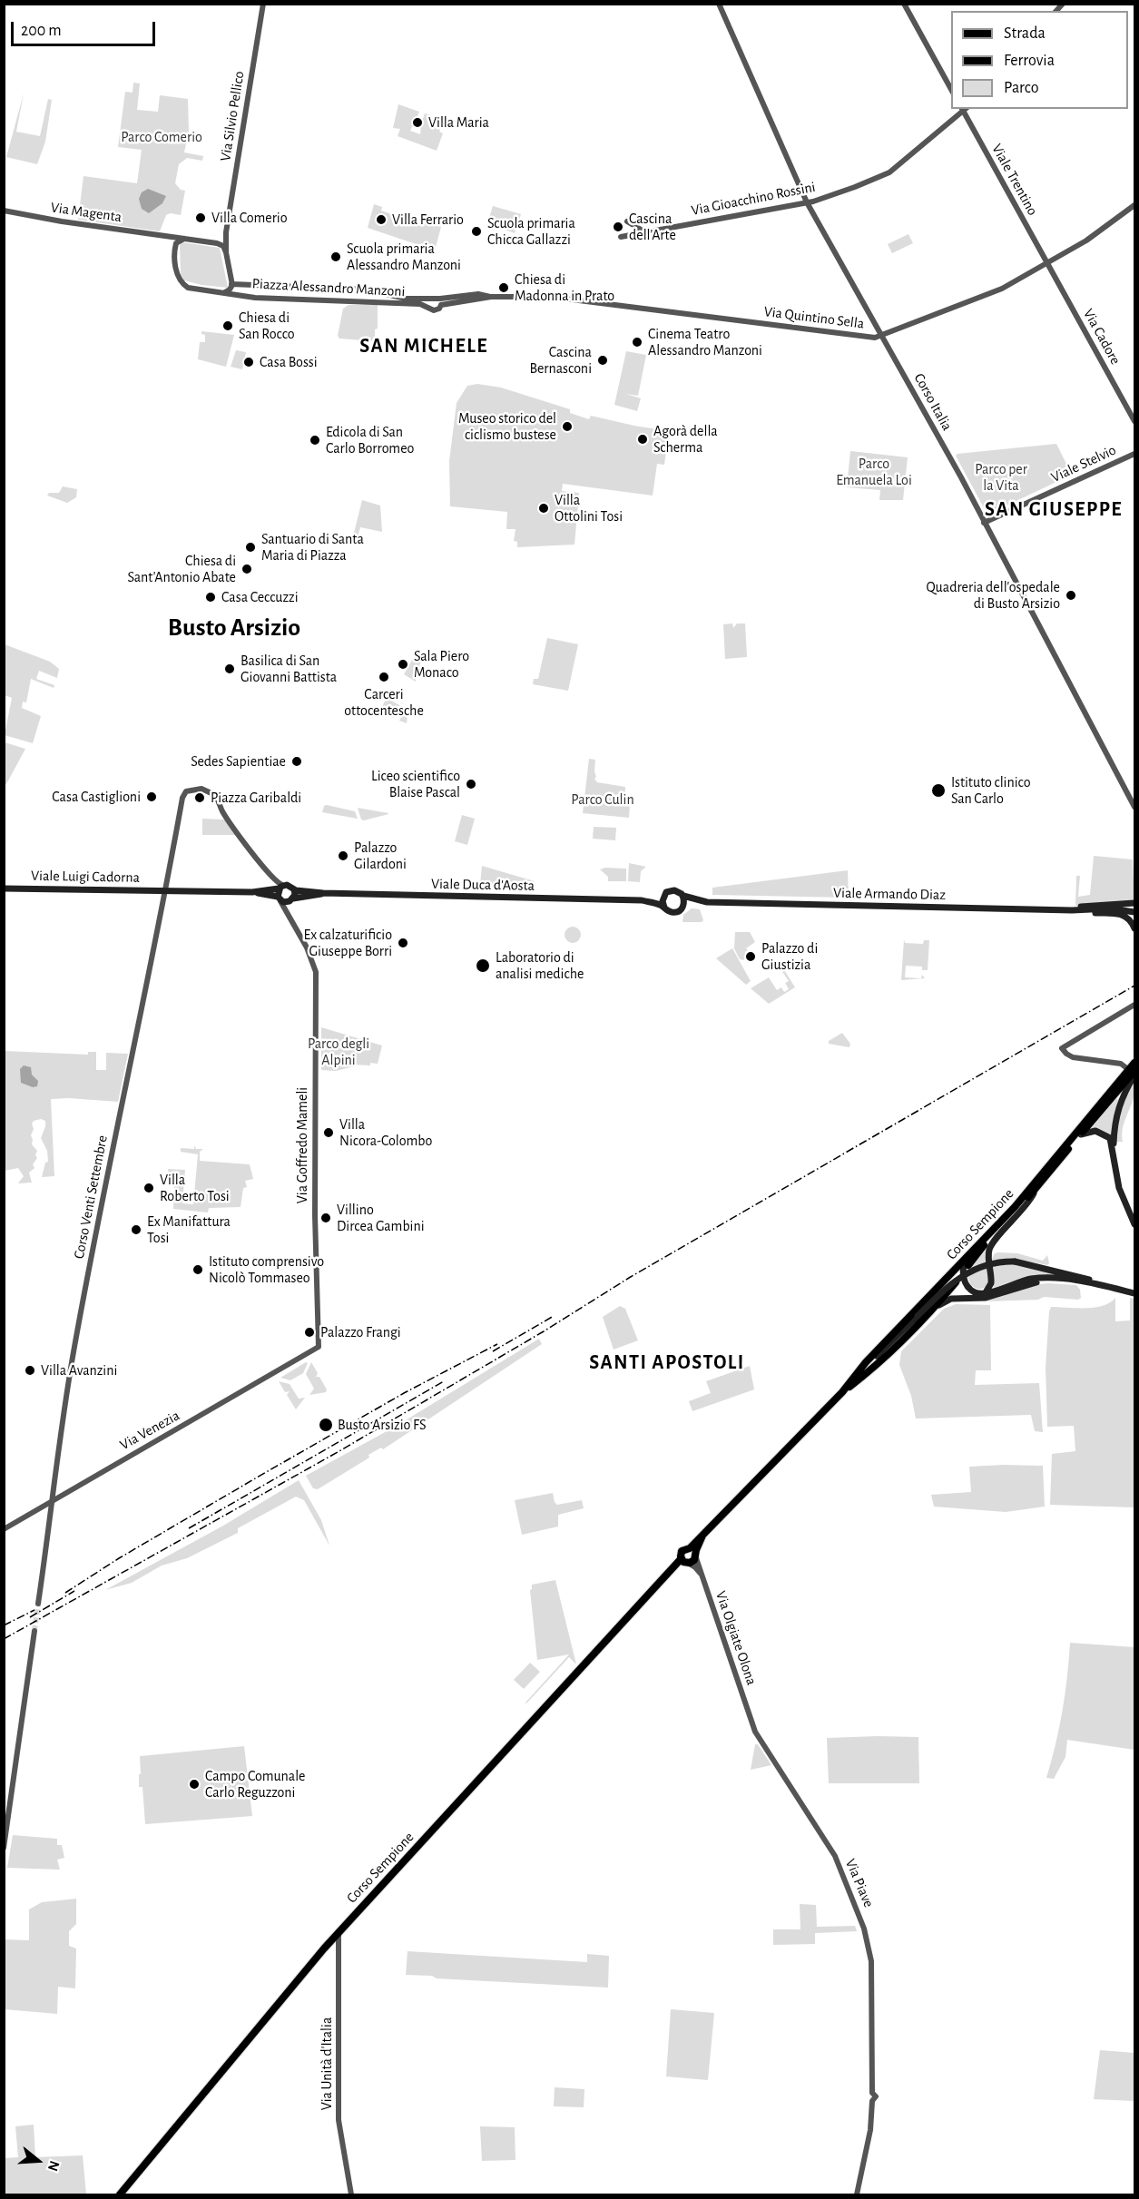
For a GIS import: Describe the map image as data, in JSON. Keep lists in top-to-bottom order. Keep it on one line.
{"streets":{"main road":["Viale Luigi Cadorna","Viale Duca d'Aosta","Viale Armando Diaz","Corso Sempione"],"street":["Via Silvio Pellico","Viale Trentino","Via Gioacchino Rossini","Via Magenta","Piazza Alessandro Manzoni","Via Quintino Sella","Via Cadore","Corso Italia","Viale Stelvio","Via Goffredo Mameli","Corso Venti Settembre","Via Venezia","Via Olgiate Olona","Via Piave","Via Unità d'Italia"]},"crossings":[["Via Silvio Pellico","Via Magenta"],["Via Silvio Pellico","Piazza Alessandro Manzoni"],["Viale Trentino","Via Gioacchino Rossini"],["Viale Trentino","Via Quintino Sella"],["Viale Trentino","Via Cadore"],["Via Gioacchino Rossini","Corso Italia"],["Via Magenta","Piazza Alessandro Manzoni"],["Piazza Alessandro Manzoni","Via Quintino Sella"],["Via Quintino Sella","Via Cadore"],["Via Quintino Sella","Corso Italia"],["Corso Italia","Viale Stelvio"],["Viale Luigi Cadorna","Corso Venti Settembre"],["Viale Duca d'Aosta","Viale Armando Diaz"],["Viale Duca d'Aosta","Via Goffredo Mameli"],["Viale Duca d'Aosta","Corso Venti Settembre"],["Via Goffredo Mameli","Corso Venti Settembre"],["Via Goffredo Mameli","Via Venezia"],["Corso Venti Settembre","Via Venezia"],["Corso Sempione","Via Olgiate Olona"],["Corso Sempione","Via Unità d'Italia"],["Via Olgiate Olona","Via Piave"]],"districts":["SAN MICHELE","SAN GIUSEPPE","Busto Arsizio","SANTI APOSTOLI"],"parks":["Parco Comerio","Parco Emanuela Loi","Parco per la Vita","Parco Culin","Parco degli Alpini"],"places":["Villa Maria","Villa Comerio","Villa Ferrario","Cascina dell'Arte","Scuola primaria Chicca Gallazzi","Scuola primaria Alessandro Manzoni","Chiesa di Madonna in Prato","Chiesa di San Rocco","Cinema Teatro Alessandro Manzoni","Cascina Bernasconi","Casa Bossi","Museo storico del ciclismo bustese","Agorà della Scherma","Edicola di San Carlo Borromeo","Villa Ottolini Tosi","Santuario di Santa Maria di Piazza","Chiesa di Sant'Antonio Abate","Quadreria dell'ospedale di Busto Arsizio","Casa Ceccuzzi","Sala Piero Monaco","Basilica di San Giovanni Battista","Carceri ottocentesche","Sedes Sapientiae","Liceo scientifico Blaise Pascal","Istituto clinico San Carlo","Casa Castiglioni","Piazza Garibaldi","Palazzo Gilardoni","Ex calzaturificio Giuseppe Borri","Palazzo di Giustizia","Laboratorio di analisi mediche","Villa Nicora-Colombo","Villa Roberto Tosi","Villino Dircea Gambini","Ex Manifattura Tosi","Istituto comprensivo Nicolò Tommaseo","Palazzo Frangi","Villa Avanzini","Busto Arsizio FS","Campo Comunale Carlo Reguzzoni"],"legend":["Strada","Ferrovia","Parco"],"scale_bar":"200 m","north":"right"}
